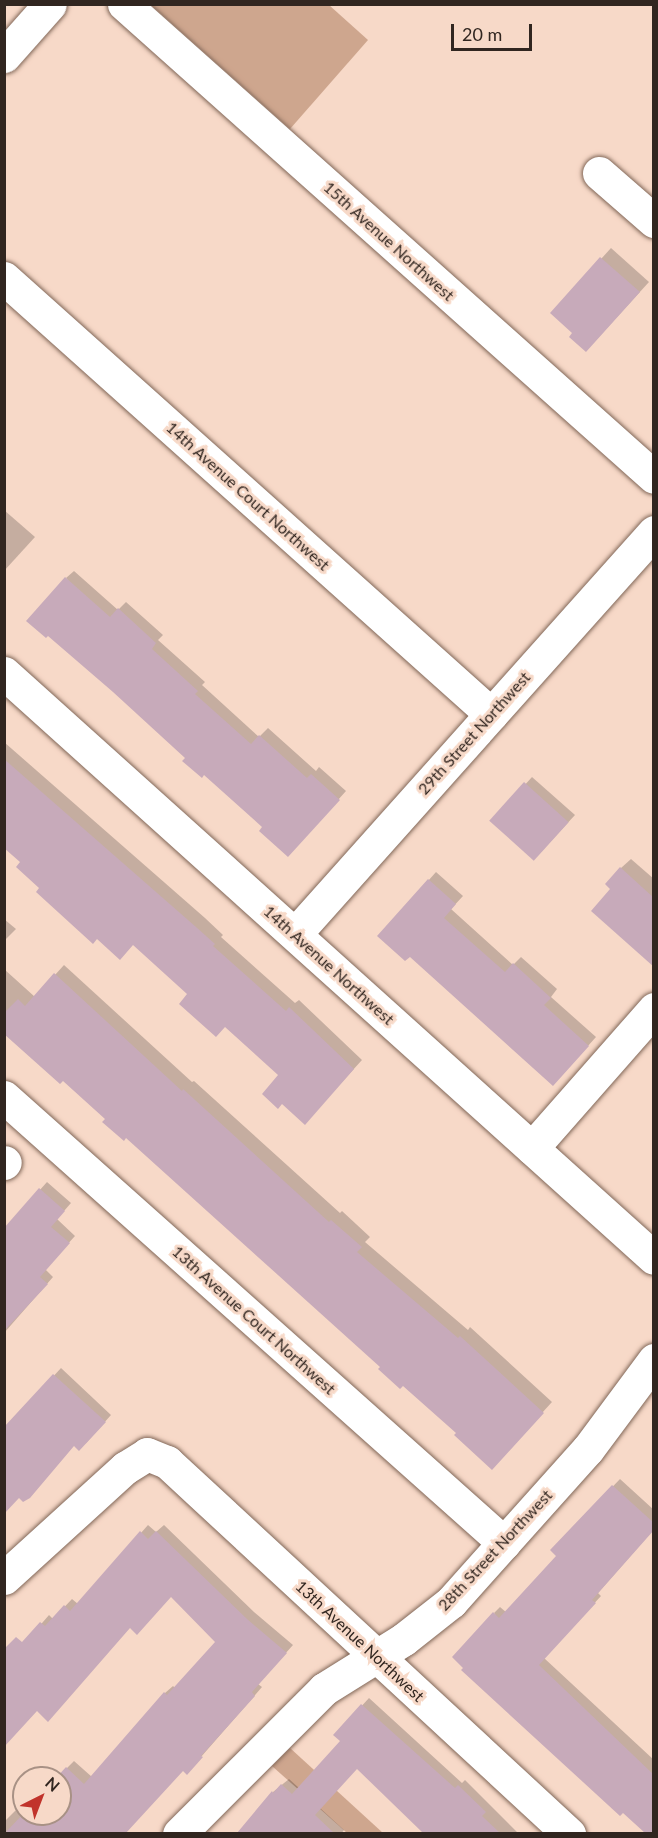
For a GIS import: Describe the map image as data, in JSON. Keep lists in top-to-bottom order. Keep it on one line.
{"streets":{"street":["15th Avenue Northwest","14th Avenue Court Northwest","29th Street Northwest","14th Avenue Northwest","13th Avenue Court Northwest","28th Street Northwest","13th Avenue Northwest"]},"crossings":[["14th Avenue Court Northwest","29th Street Northwest"],["29th Street Northwest","14th Avenue Northwest"],["13th Avenue Court Northwest","28th Street Northwest"],["28th Street Northwest","13th Avenue Northwest"]],"scale_bar":"20 m","north":"top right"}
